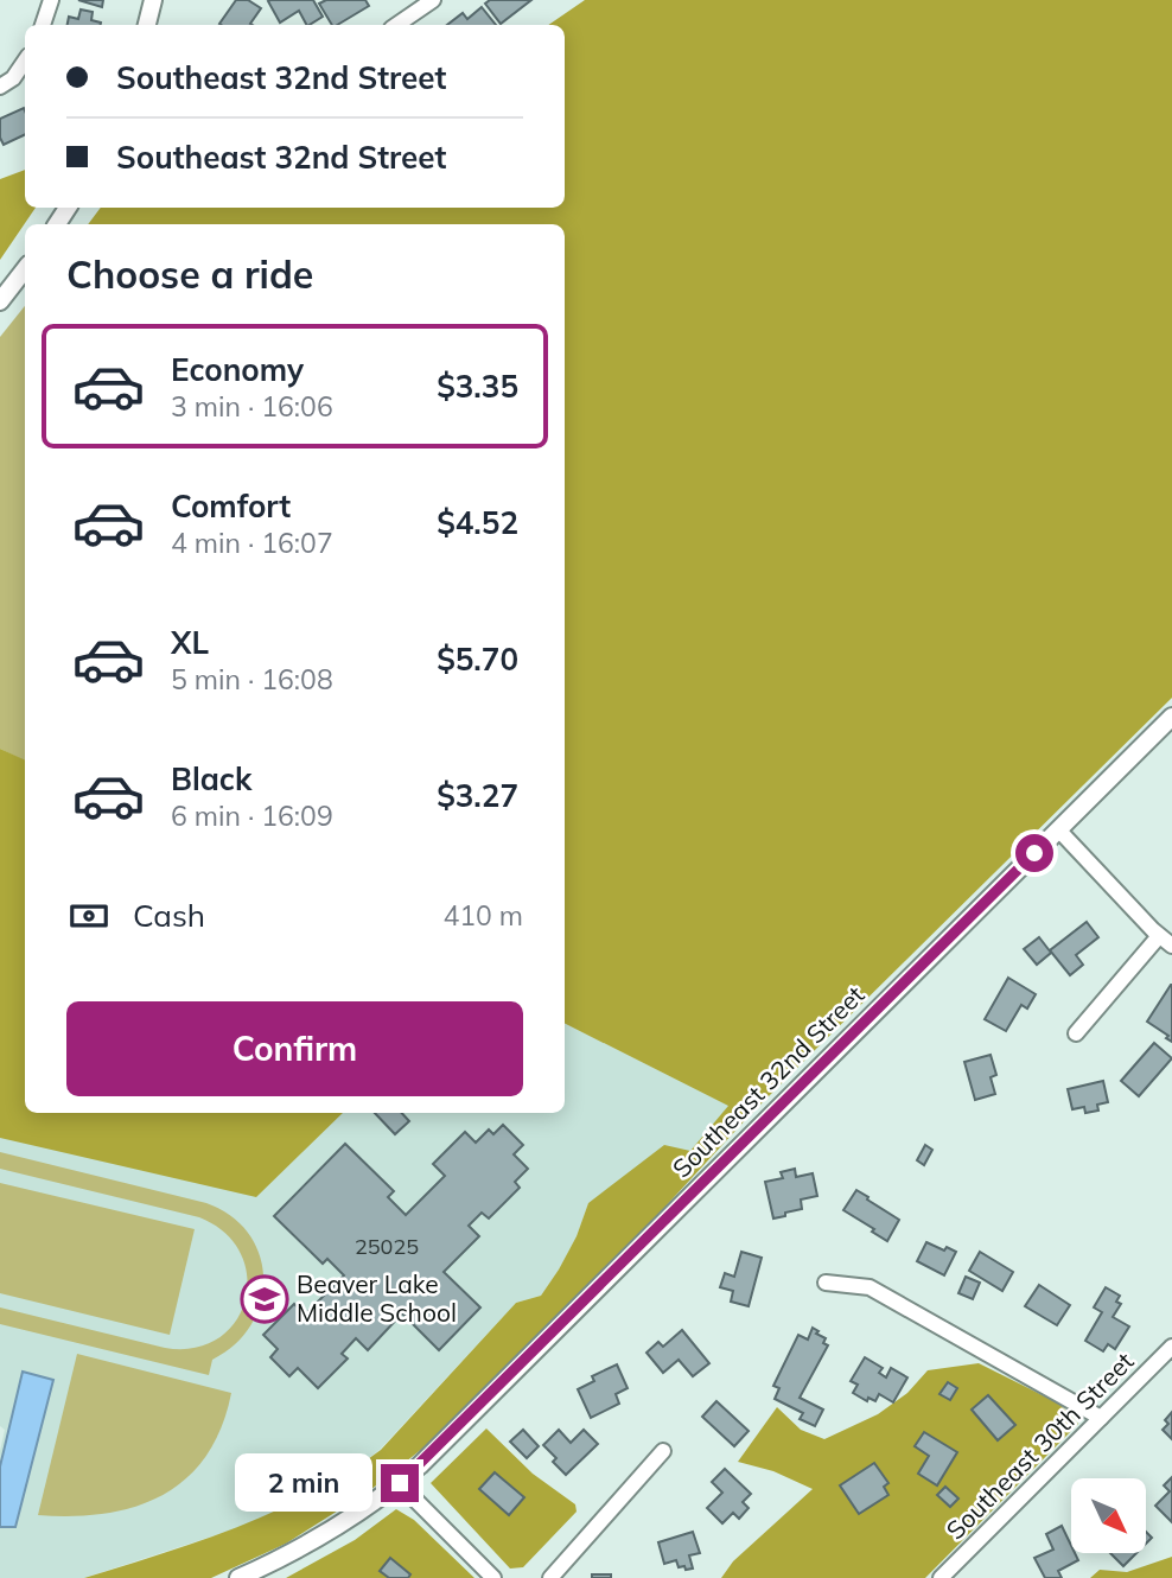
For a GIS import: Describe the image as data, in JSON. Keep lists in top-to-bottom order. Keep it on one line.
{"streets":{"street":["Southeast 32nd Street","Southeast 30th Street"]},"places":{"school or university":["Beaver Lake Middle School"]},"house_numbers":["25025"],"north":"bottom right","page":{"banner":["Southeast 32nd Street","Southeast 32nd Street"],"heading":"Choose a ride","list":[{"name":"Economy","note":"3 min · 16:06","value":"$3.35"},{"name":"Comfort","note":"4 min · 16:07","value":"$4.52"},{"name":"XL","note":"5 min · 16:08","value":"$5.70"},{"name":"Black","note":"6 min · 16:09","value":"$3.27"}],"pay":["Cash","410 m"],"buttons":"Confirm","bubble":"2 min"}}
